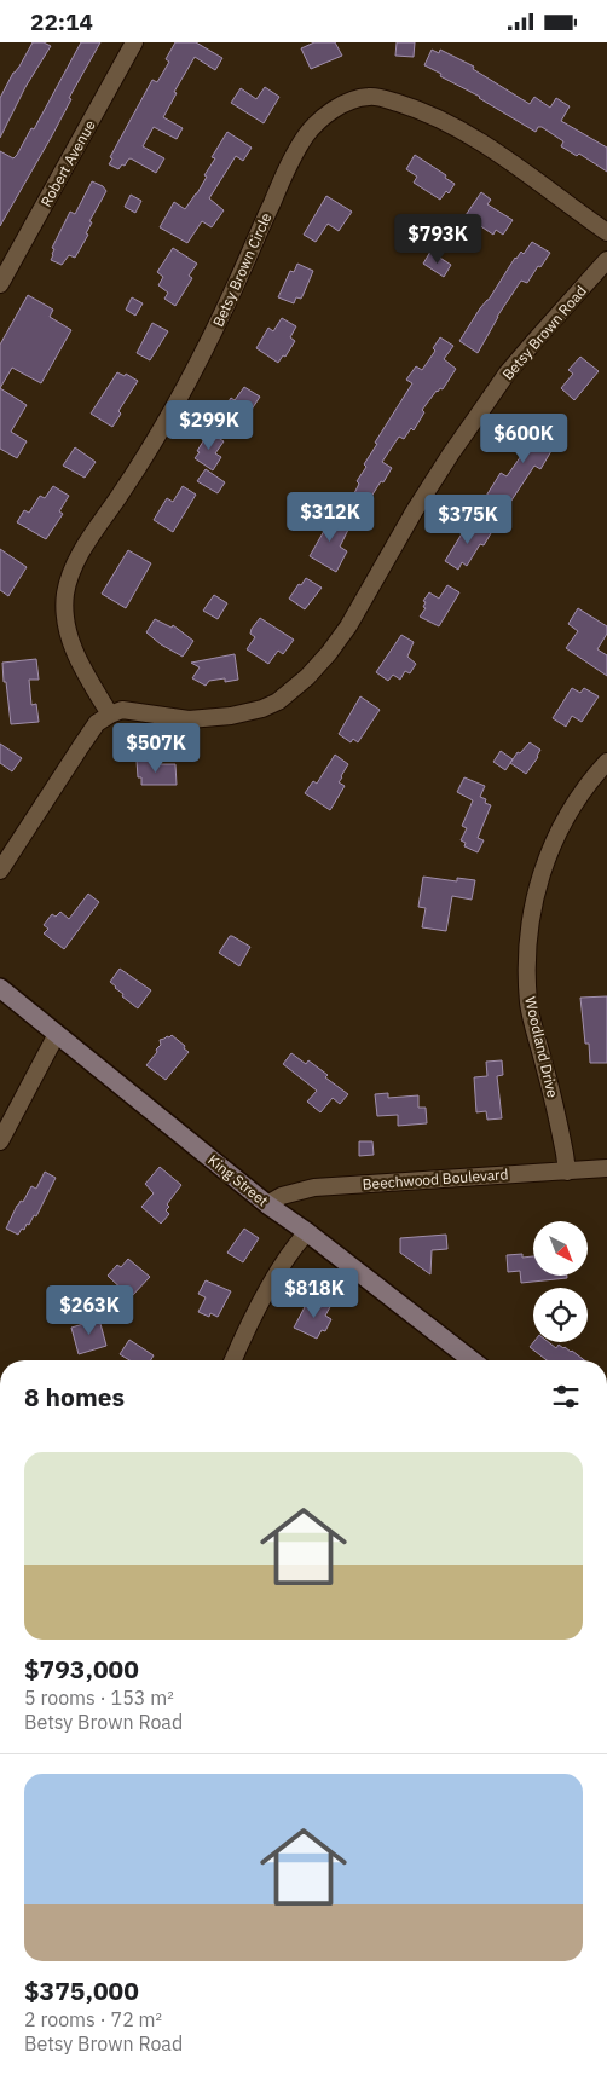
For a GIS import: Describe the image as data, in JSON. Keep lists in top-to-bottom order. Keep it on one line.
{"streets":{"main road":["King Street"],"street":["Robert Avenue","Betsy Brown Circle","Betsy Brown Road","Woodland Drive","Beechwood Boulevard"]},"crossings":[["Betsy Brown Circle","Betsy Brown Road"],["Woodland Drive","Beechwood Boulevard"],["Beechwood Boulevard","King Street"]],"north":"bottom right","page":{"status":"22:14","price":["$793K","$299K","$600K","$312K","$375K","$507K","$818K","$263K"],"heading":"8 homes","list":[{"name":"$793,000","note":"5 rooms · 153 m² · Betsy Brown Road"},{"name":"$375,000","note":"2 rooms · 72 m² · Betsy Brown Road"}]}}
